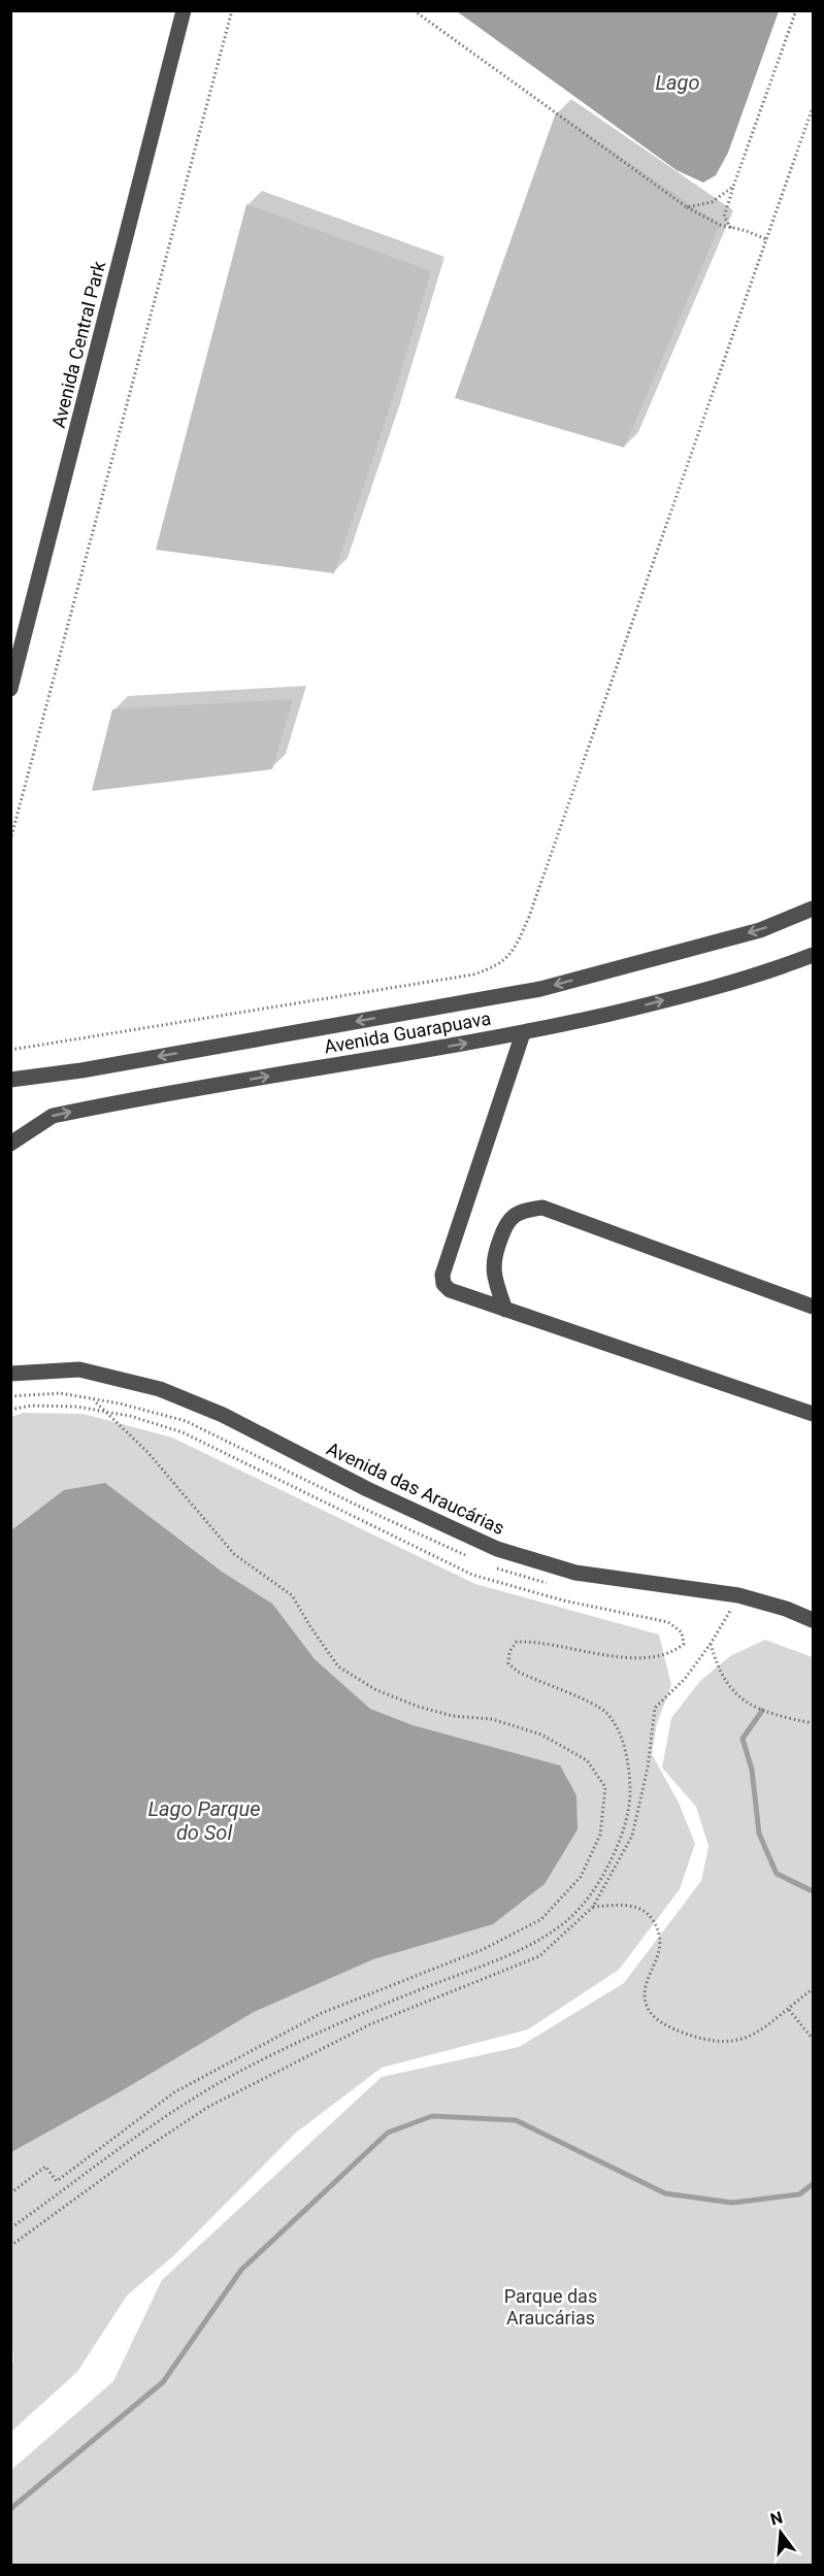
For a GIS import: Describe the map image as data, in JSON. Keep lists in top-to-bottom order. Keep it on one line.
{"streets":{"street":["Avenida Central Park","Avenida Guarapuava","Avenida das Araucárias"]},"water":["Lago","Lago Parque do Sol"],"parks":["Parque das Araucárias"],"north":"top"}
